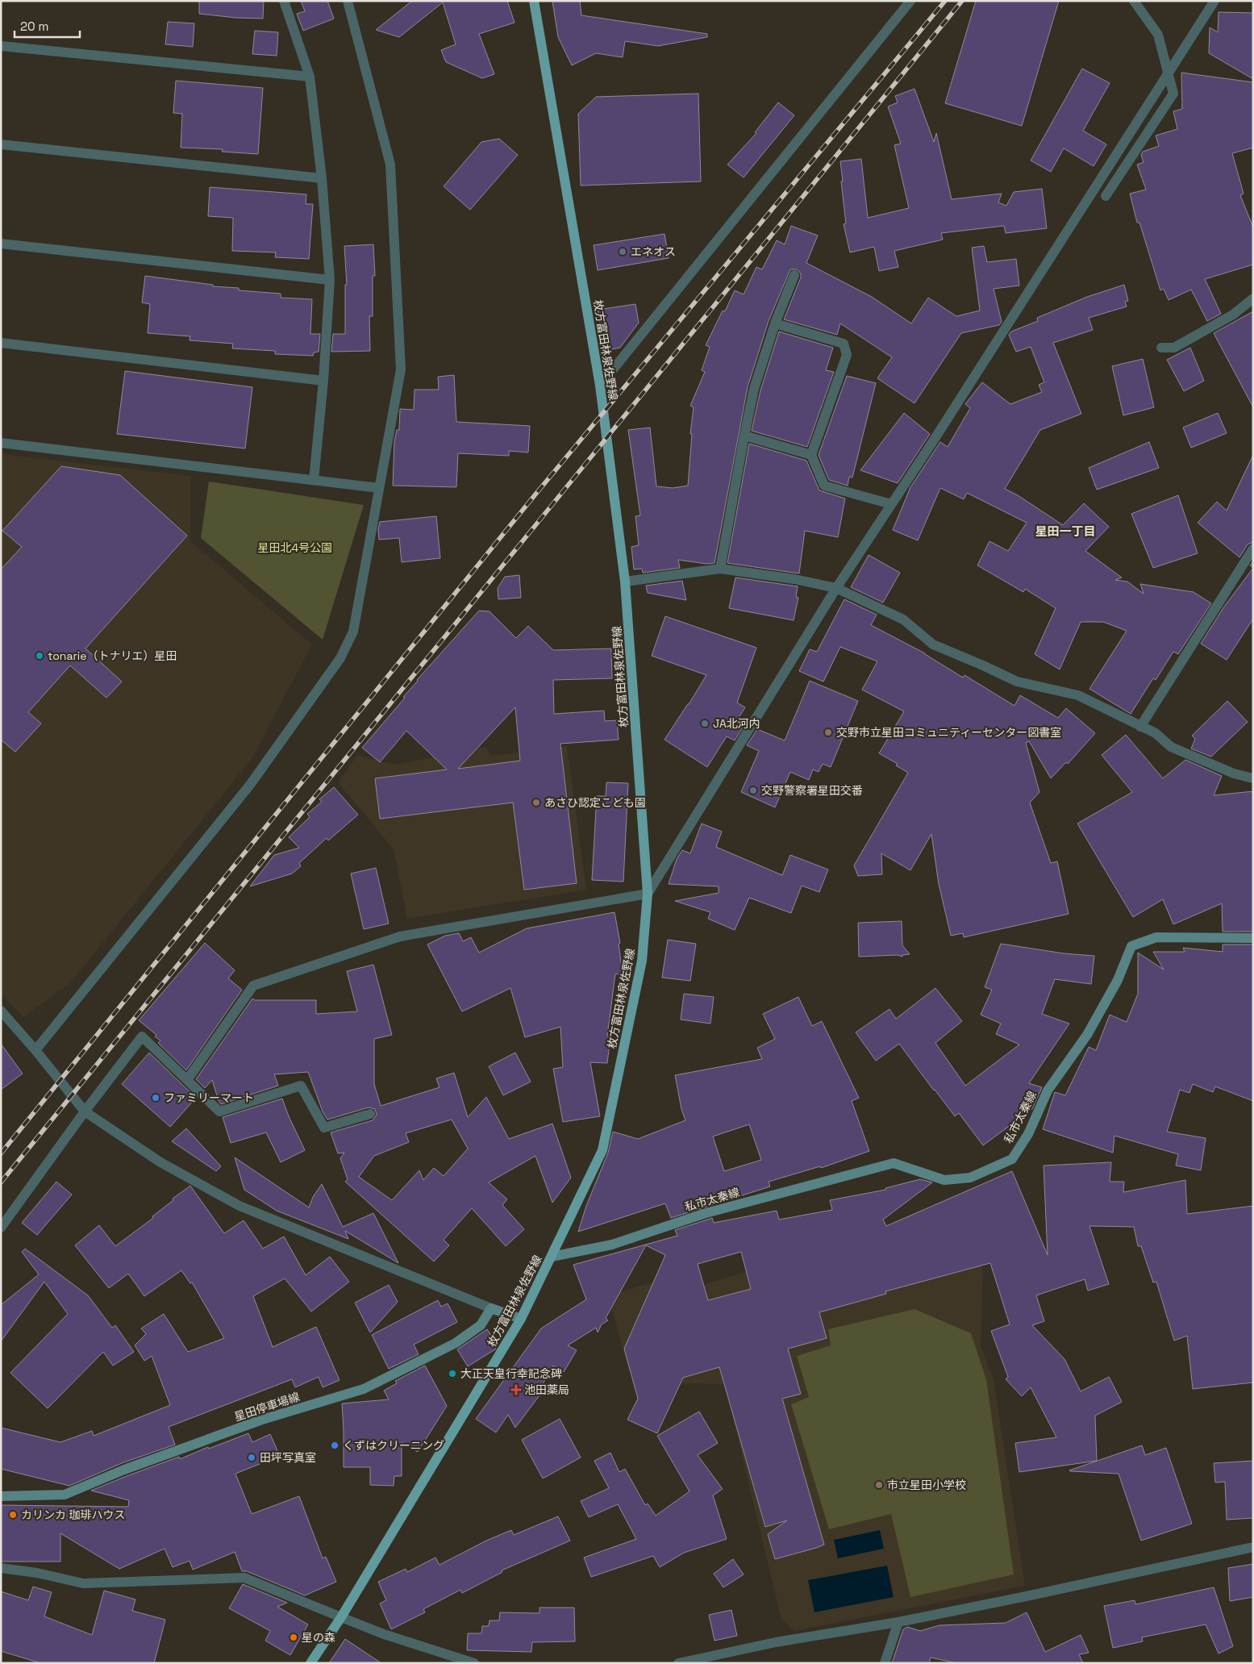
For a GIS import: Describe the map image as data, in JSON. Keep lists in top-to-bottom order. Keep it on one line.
{"streets":{"main road":["枚方富田林泉佐野線","私市太秦線","星田停車場線"]},"crossings":[["枚方富田林泉佐野線","私市太秦線"]],"districts":["星田一丁目"],"parks":["星田北4号公園"],"places":{"other":["エネオス","tonarie（トナリエ）星田","JA北河内","交野市立星田コミュニティーセンター図書室","交野警察署星田交番","あさひ認定こども園","ファミリーマート","大正天皇行幸記念碑","くずはクリーニング","田坪写真室","市立星田小学校","カリンカ 珈琲ハウス","星の森"],"health":["池田薬局"]},"scale_bar":"20 m"}
